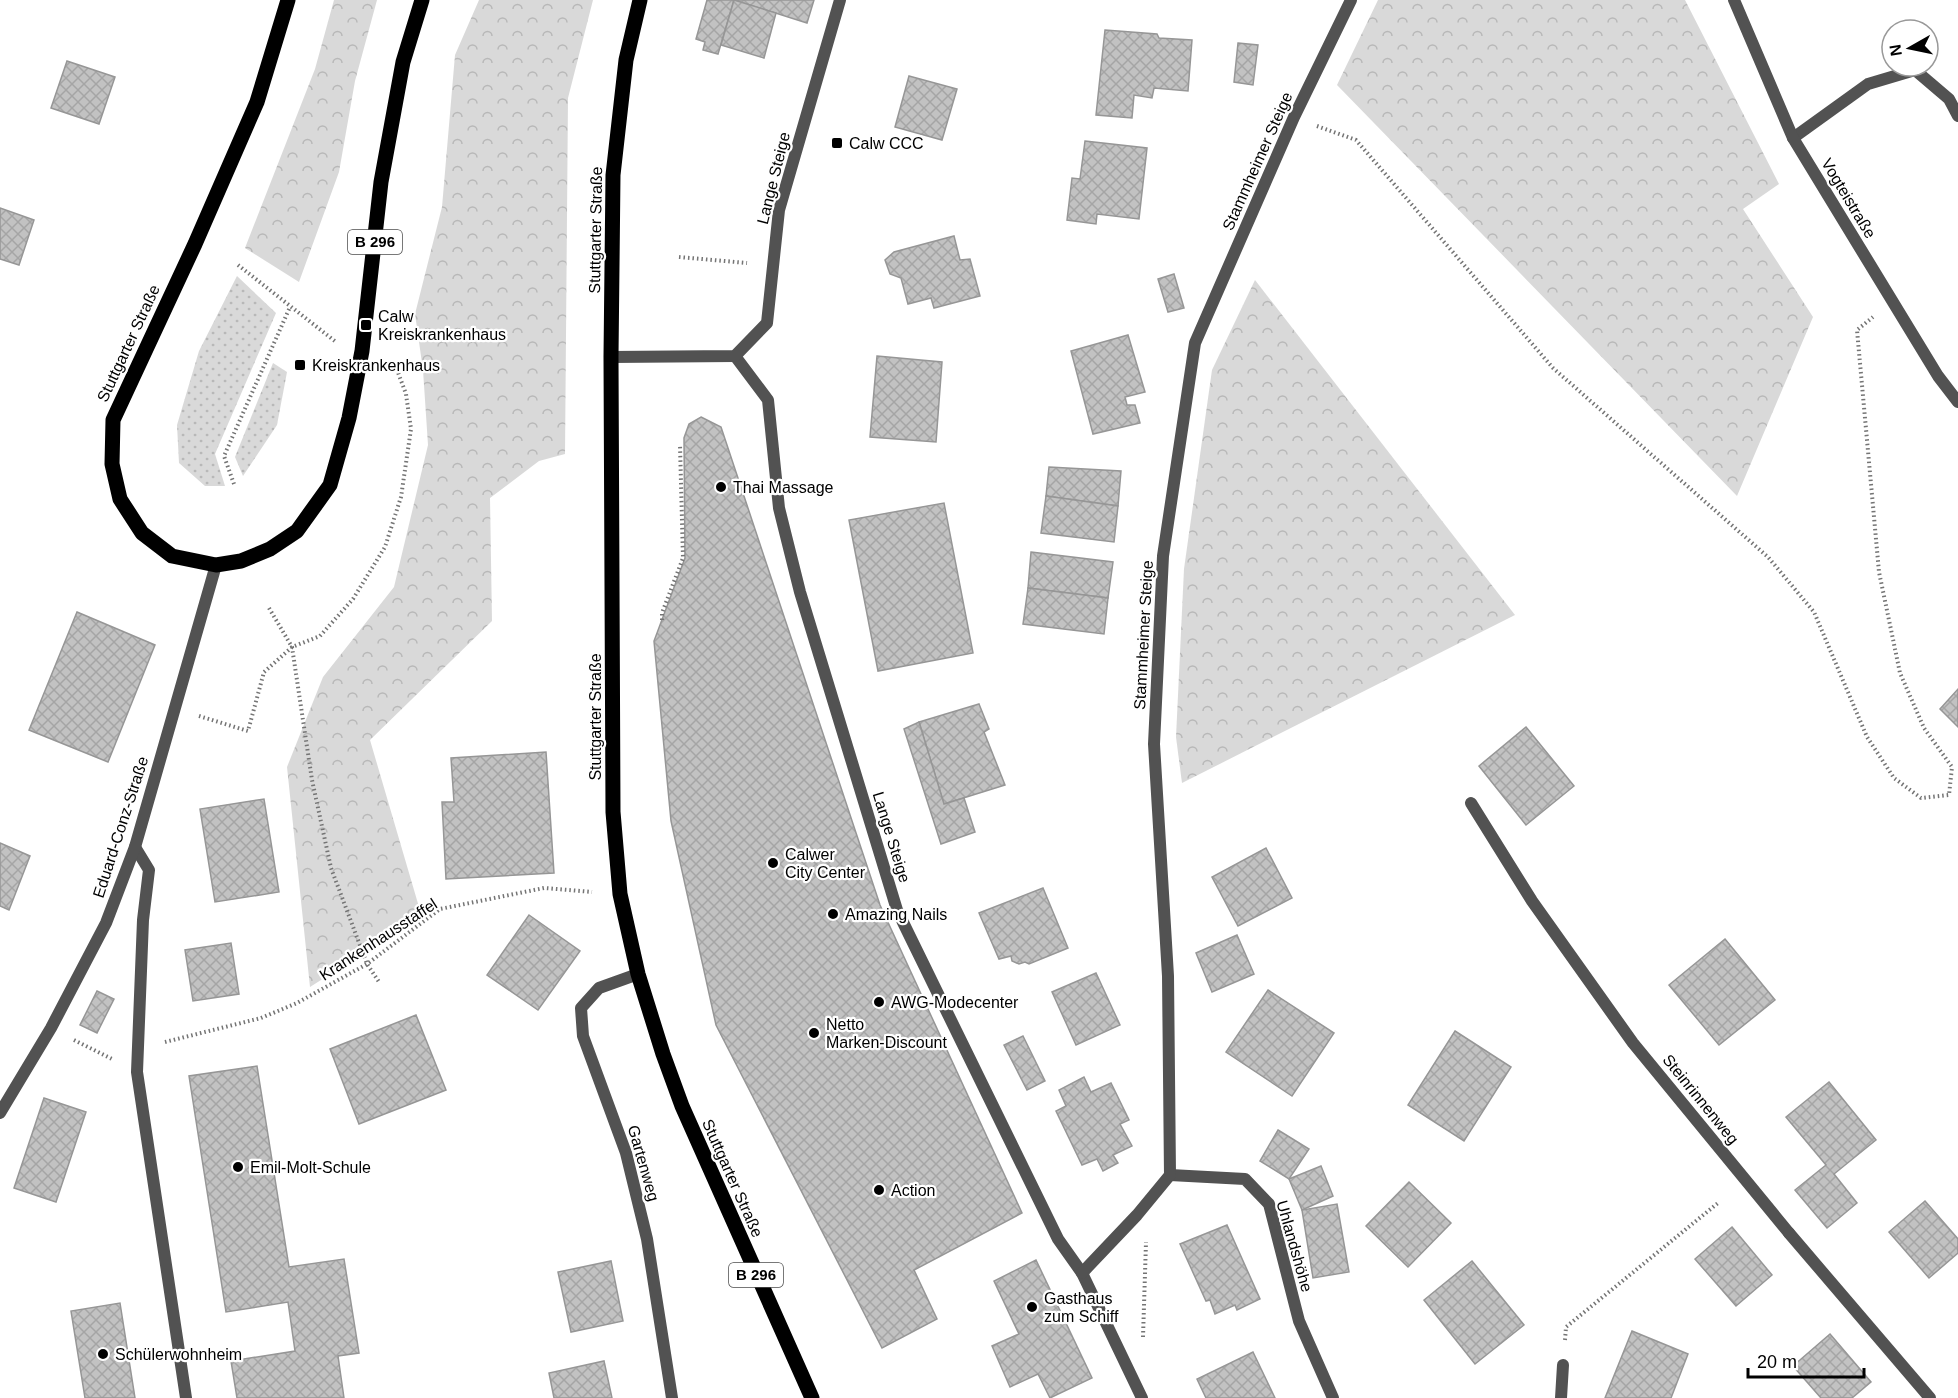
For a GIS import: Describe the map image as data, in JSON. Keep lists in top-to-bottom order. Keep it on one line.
{"streets":{"main road":["Stuttgarter Straße","B 296"],"street":["Stammheimer Steige","Lange Steige","Vogteistraße","Eduard-Conz-Straße","Steinrinnenweg","Gartenweg","Uhlandshöhe"],"path":["Krankenhausstaffel"]},"crossings":[["Stammheimer Steige","Uhlandshöhe"],["Stuttgarter Straße","Eduard-Conz-Straße"],["Stuttgarter Straße","Krankenhausstaffel"],["Stuttgarter Straße","Gartenweg"]],"places":{"transit":["Calw CCC","Calw Kreiskrankenhaus","Kreiskrankenhaus"],"other":["Thai Massage","Calwer City Center","Amazing Nails","AWG-Modecenter","Netto Marken-Discount","Emil-Molt-Schule","Action","Gasthaus zum Schiff","Schülerwohnheim"]},"scale_bar":"20 m","north":"left"}
